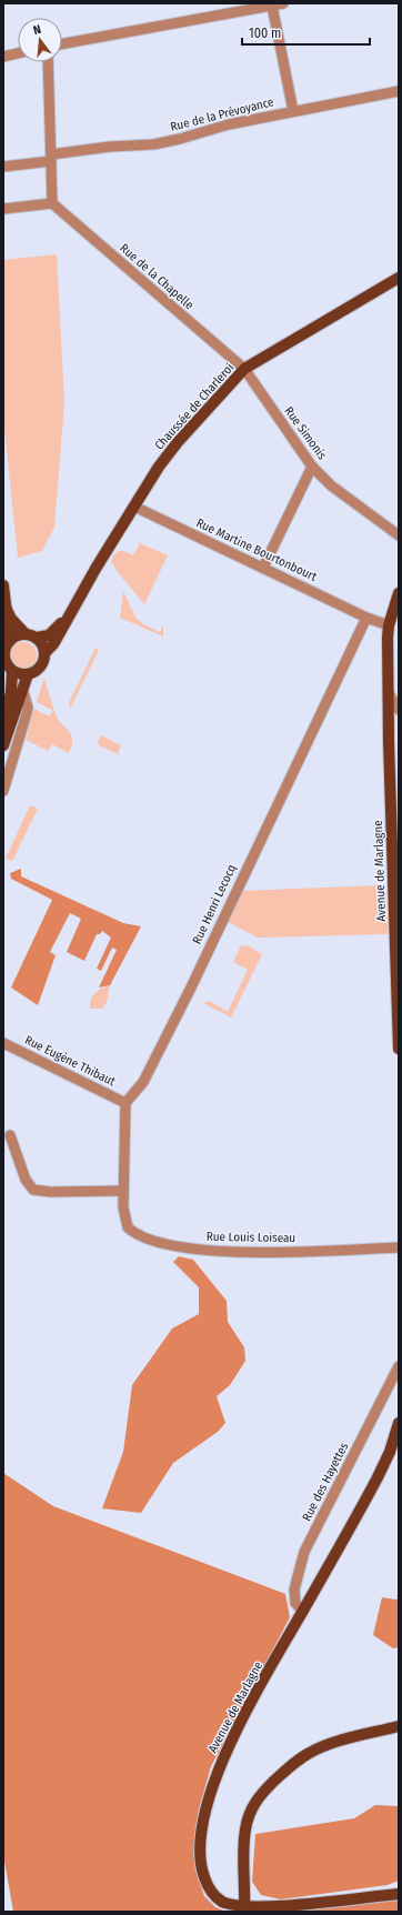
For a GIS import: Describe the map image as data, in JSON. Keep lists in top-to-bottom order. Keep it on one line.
{"streets":{"main road":["Chaussée de Charleroi","Avenue de Marlagne"],"street":["Rue de la Prévoyance","Rue de la Chapelle","Rue Simonis","Rue Martine Bourtonbourt","Rue Henri Lecocq","Rue Eugène Thibaut","Rue Louis Loiseau","Rue des Hayettes"]},"crossings":[["Rue de la Chapelle","Chaussée de Charleroi"],["Rue de la Chapelle","Rue Simonis"],["Chaussée de Charleroi","Rue Simonis"],["Chaussée de Charleroi","Rue Martine Bourtonbourt"],["Rue Martine Bourtonbourt","Avenue de Marlagne"],["Rue Martine Bourtonbourt","Rue Henri Lecocq"],["Avenue de Marlagne","Rue des Hayettes"],["Rue Henri Lecocq","Rue Eugène Thibaut"]],"scale_bar":"100 m","north":"top"}
